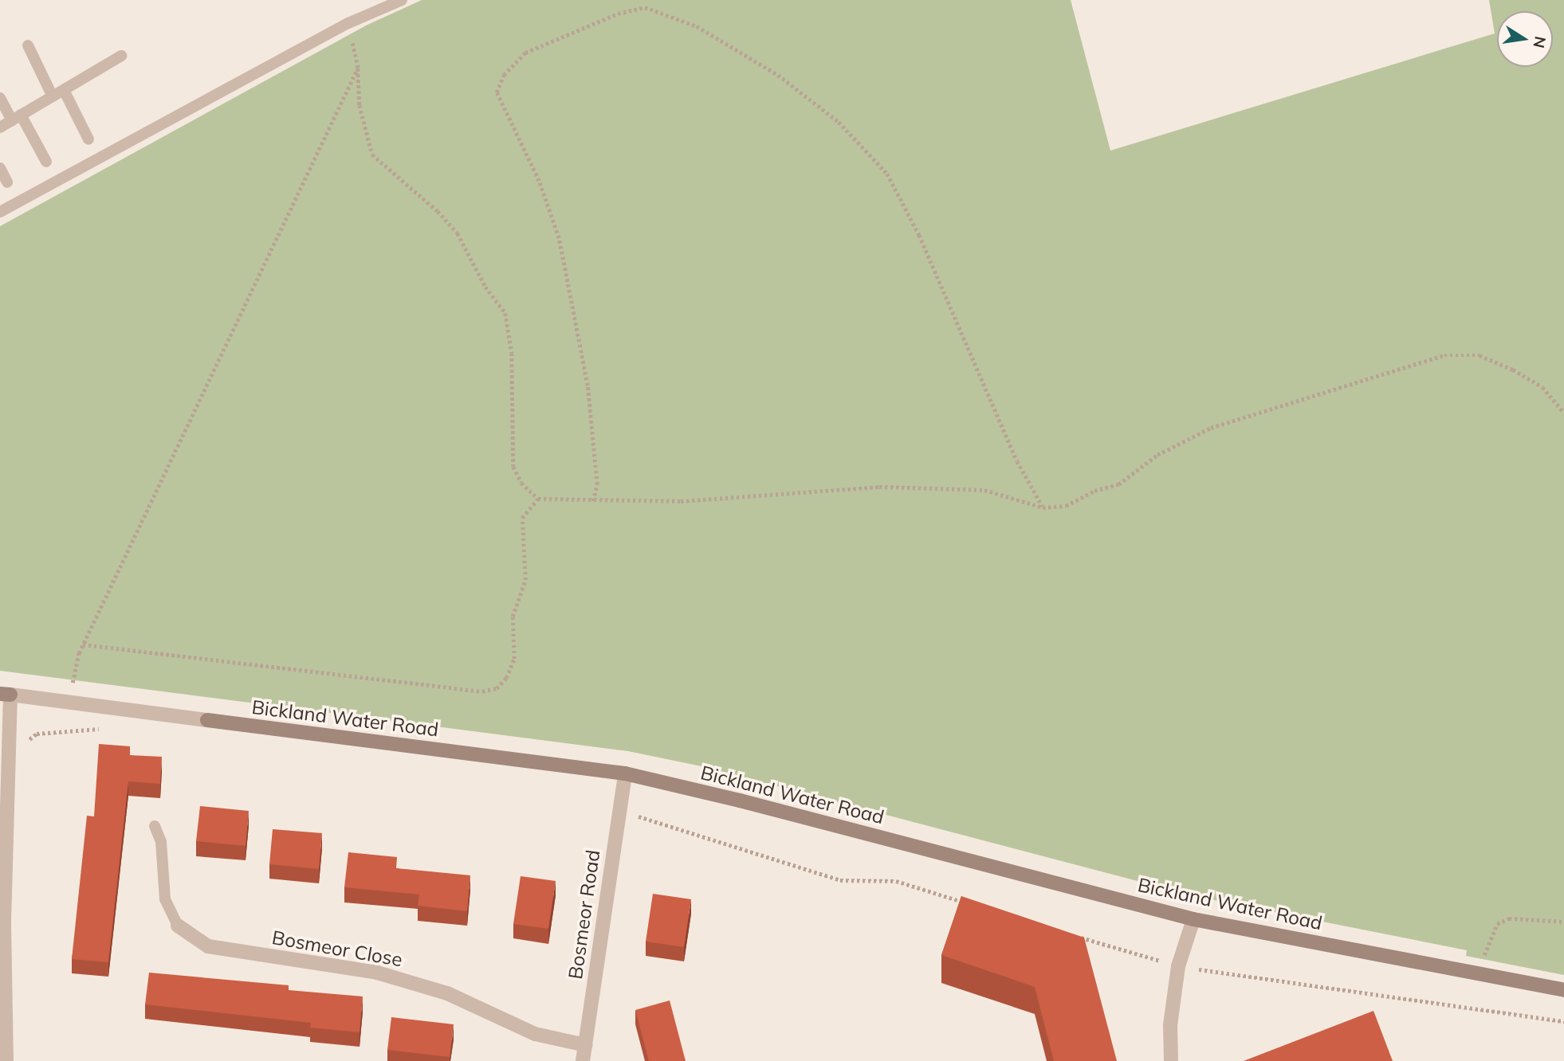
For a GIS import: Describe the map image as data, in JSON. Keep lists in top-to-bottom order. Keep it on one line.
{"streets":{"street":["Bickland Water Road","Bosmeor Road","Bosmeor Close"]},"crossings":[["Bickland Water Road","Bosmeor Road"],["Bosmeor Road","Bosmeor Close"]],"north":"right"}
